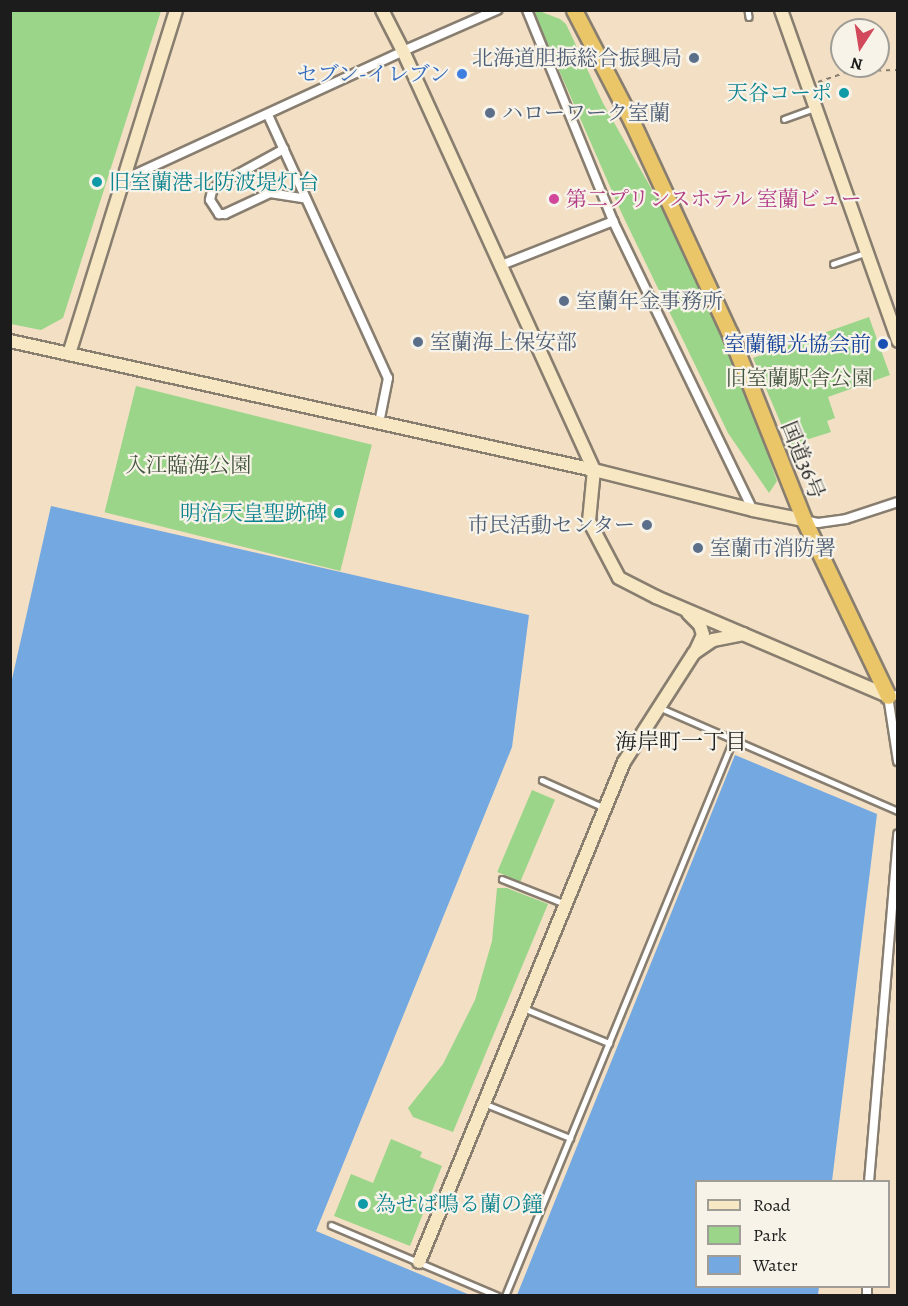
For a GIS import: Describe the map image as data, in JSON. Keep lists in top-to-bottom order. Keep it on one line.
{"streets":{"highway":["国道36号"]},"districts":["海岸町一丁目"],"parks":["旧室蘭駅舎公園","入江臨海公園"],"places":["北海道胆振総合振興局","セブン-イレブン","天谷コーポ","ハローワーク室蘭","旧室蘭港北防波堤灯台","第二プリンスホテル 室蘭ビュー","室蘭年金事務所","室蘭海上保安部","室蘭観光協会前","明治天皇聖跡碑","市民活動センター","室蘭市消防署","為せば鳴る蘭の鐘"],"legend":["Road","Park","Water"],"north":"bottom"}
